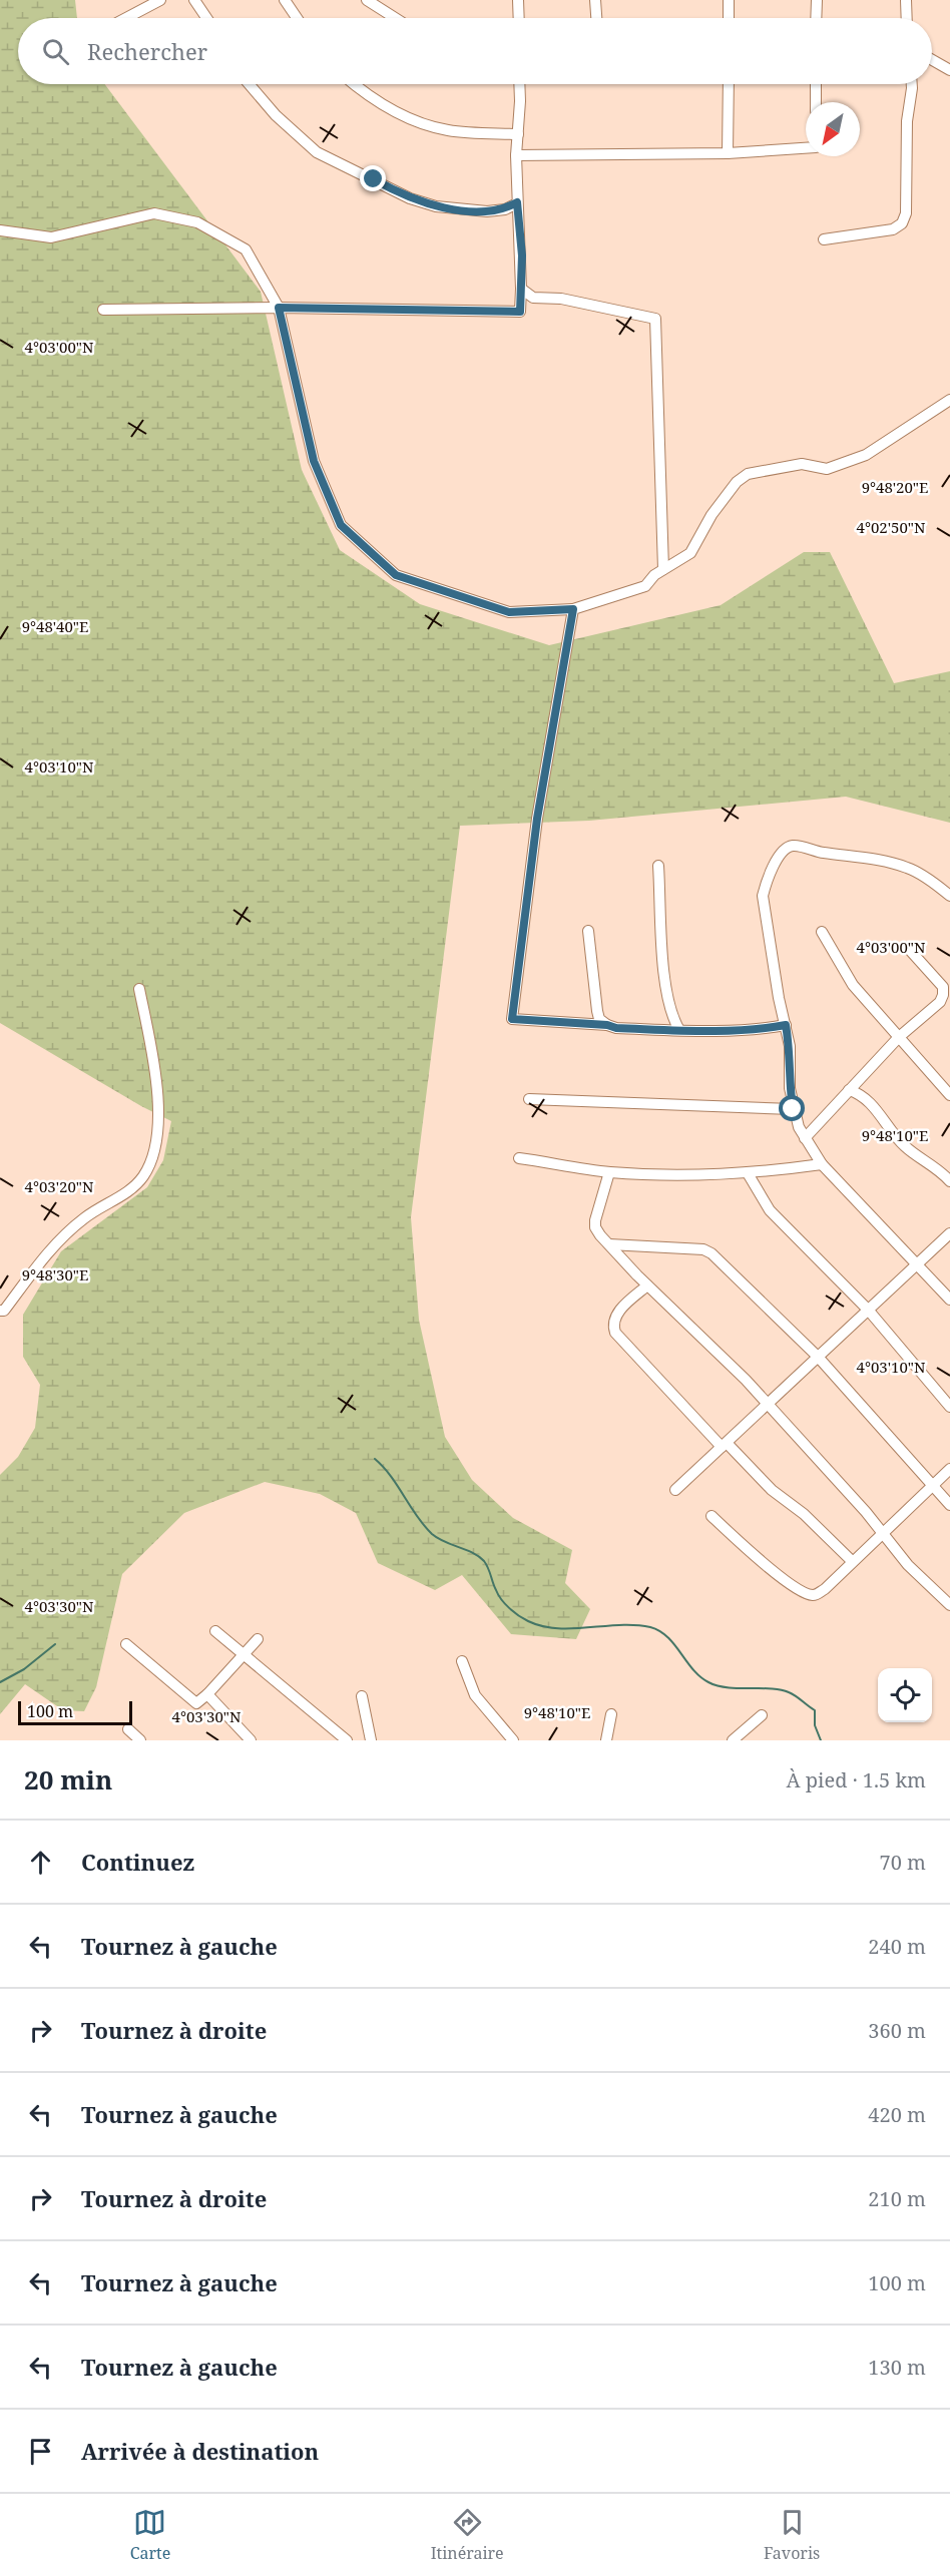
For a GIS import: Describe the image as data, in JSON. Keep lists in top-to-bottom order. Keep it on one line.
{"scale_bar":"100 m","north":"bottom left","page":{"search":"Rechercher","scale":"100 m","heading":["20 min","À pied · 1.5 km"],"list":[["Continuez","70 m"],["Tournez à gauche","240 m"],["Tournez à droite","360 m"],["Tournez à gauche","420 m"],["Tournez à droite","210 m"],["Tournez à gauche","100 m"],["Tournez à gauche","130 m"],"Arrivée à destination"],"nav":["Carte","Itinéraire","Favoris"]},"coordinates":["4°03'00\"N","9°48'20\"E","4°02'50\"N","9°48'40\"E","4°03'10\"N","9°48'10\"E","4°03'20\"N","9°48'30\"E","4°03'30\"N"]}
